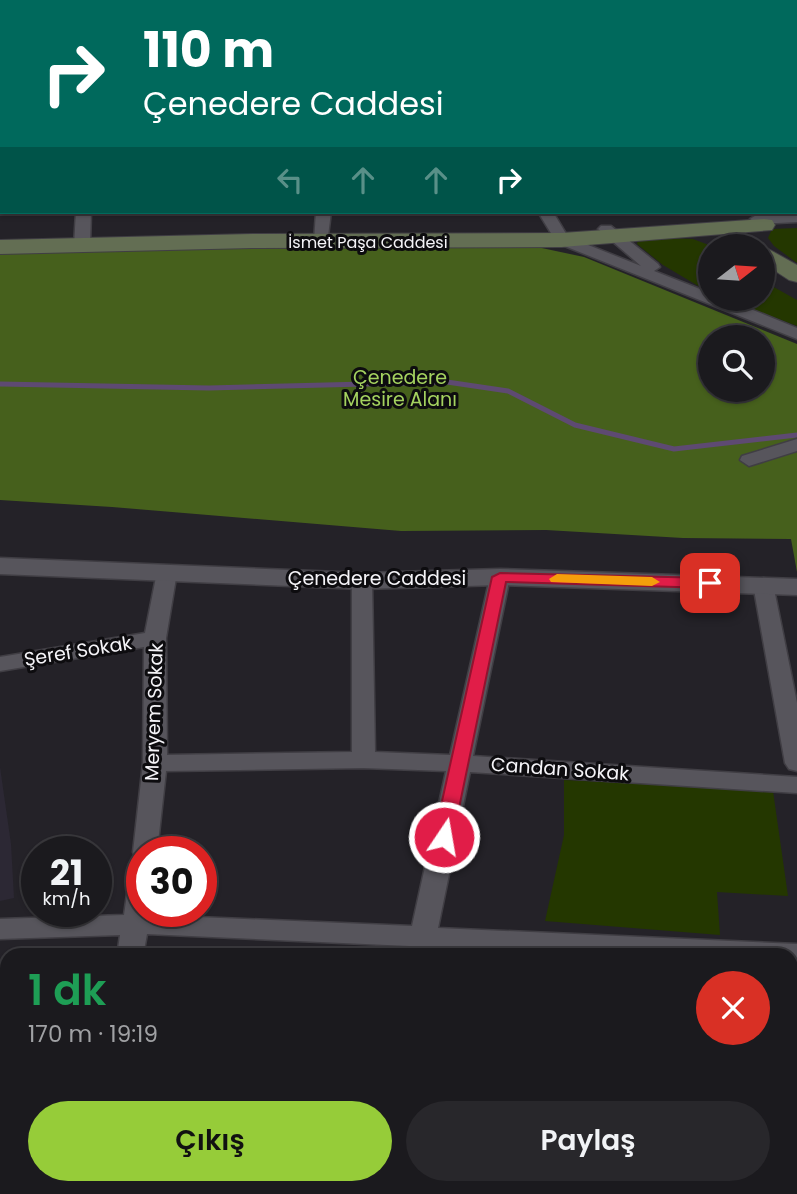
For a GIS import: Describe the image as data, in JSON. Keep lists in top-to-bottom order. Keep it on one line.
{"streets":{"main road":["İsmet Paşa Caddesi"],"street":["Çenedere Caddesi","Şeref Sokak","Meryem Sokak","Candan Sokak"]},"crossings":[["Çenedere Caddesi","Meryem Sokak"],["Şeref Sokak","Meryem Sokak"],["Meryem Sokak","Candan Sokak"]],"parks":["Çenedere Mesire Alanı"],"north":"right","page":{"turn":["110 m","Çenedere Caddesi"],"speed":"21 km/h","limit":"30","heading":["1 dk","170 m · 19:19"],"buttons":["Çıkış","Paylaş"]}}
